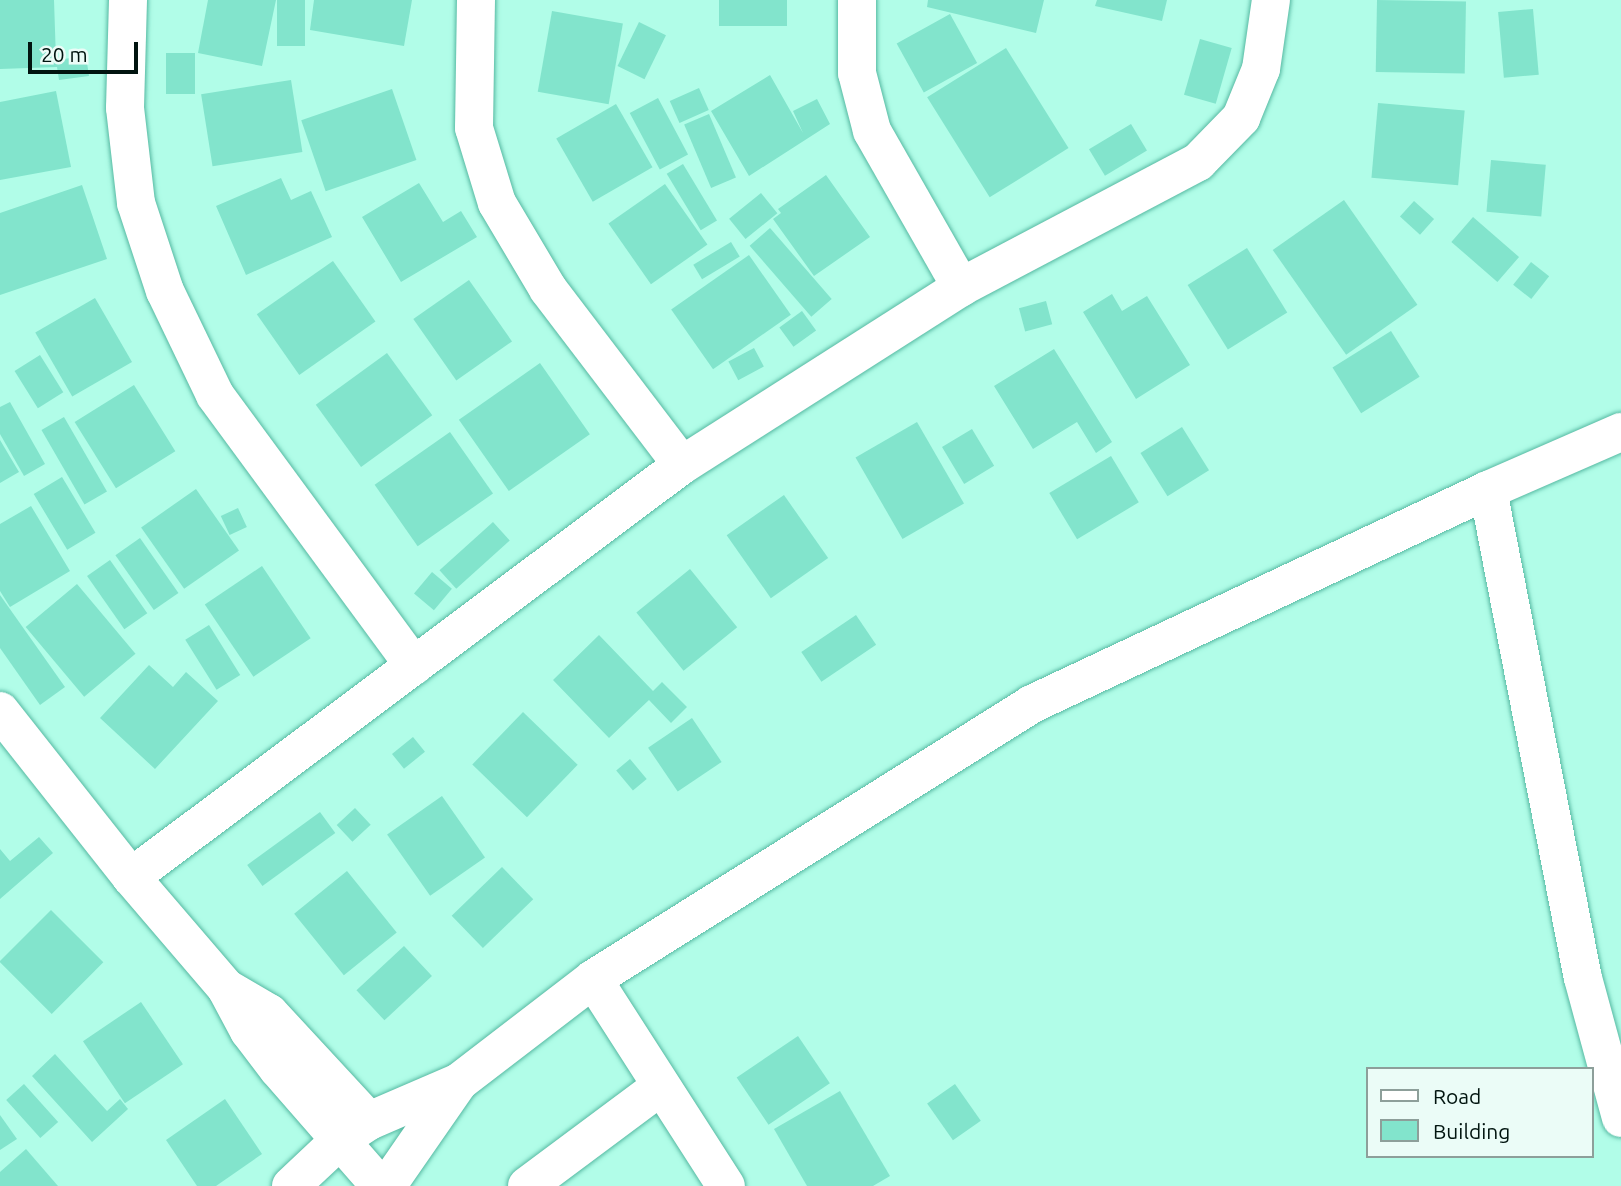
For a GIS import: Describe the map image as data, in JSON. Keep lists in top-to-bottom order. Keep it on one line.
{"legend":["Road","Building"],"scale_bar":"20 m"}
